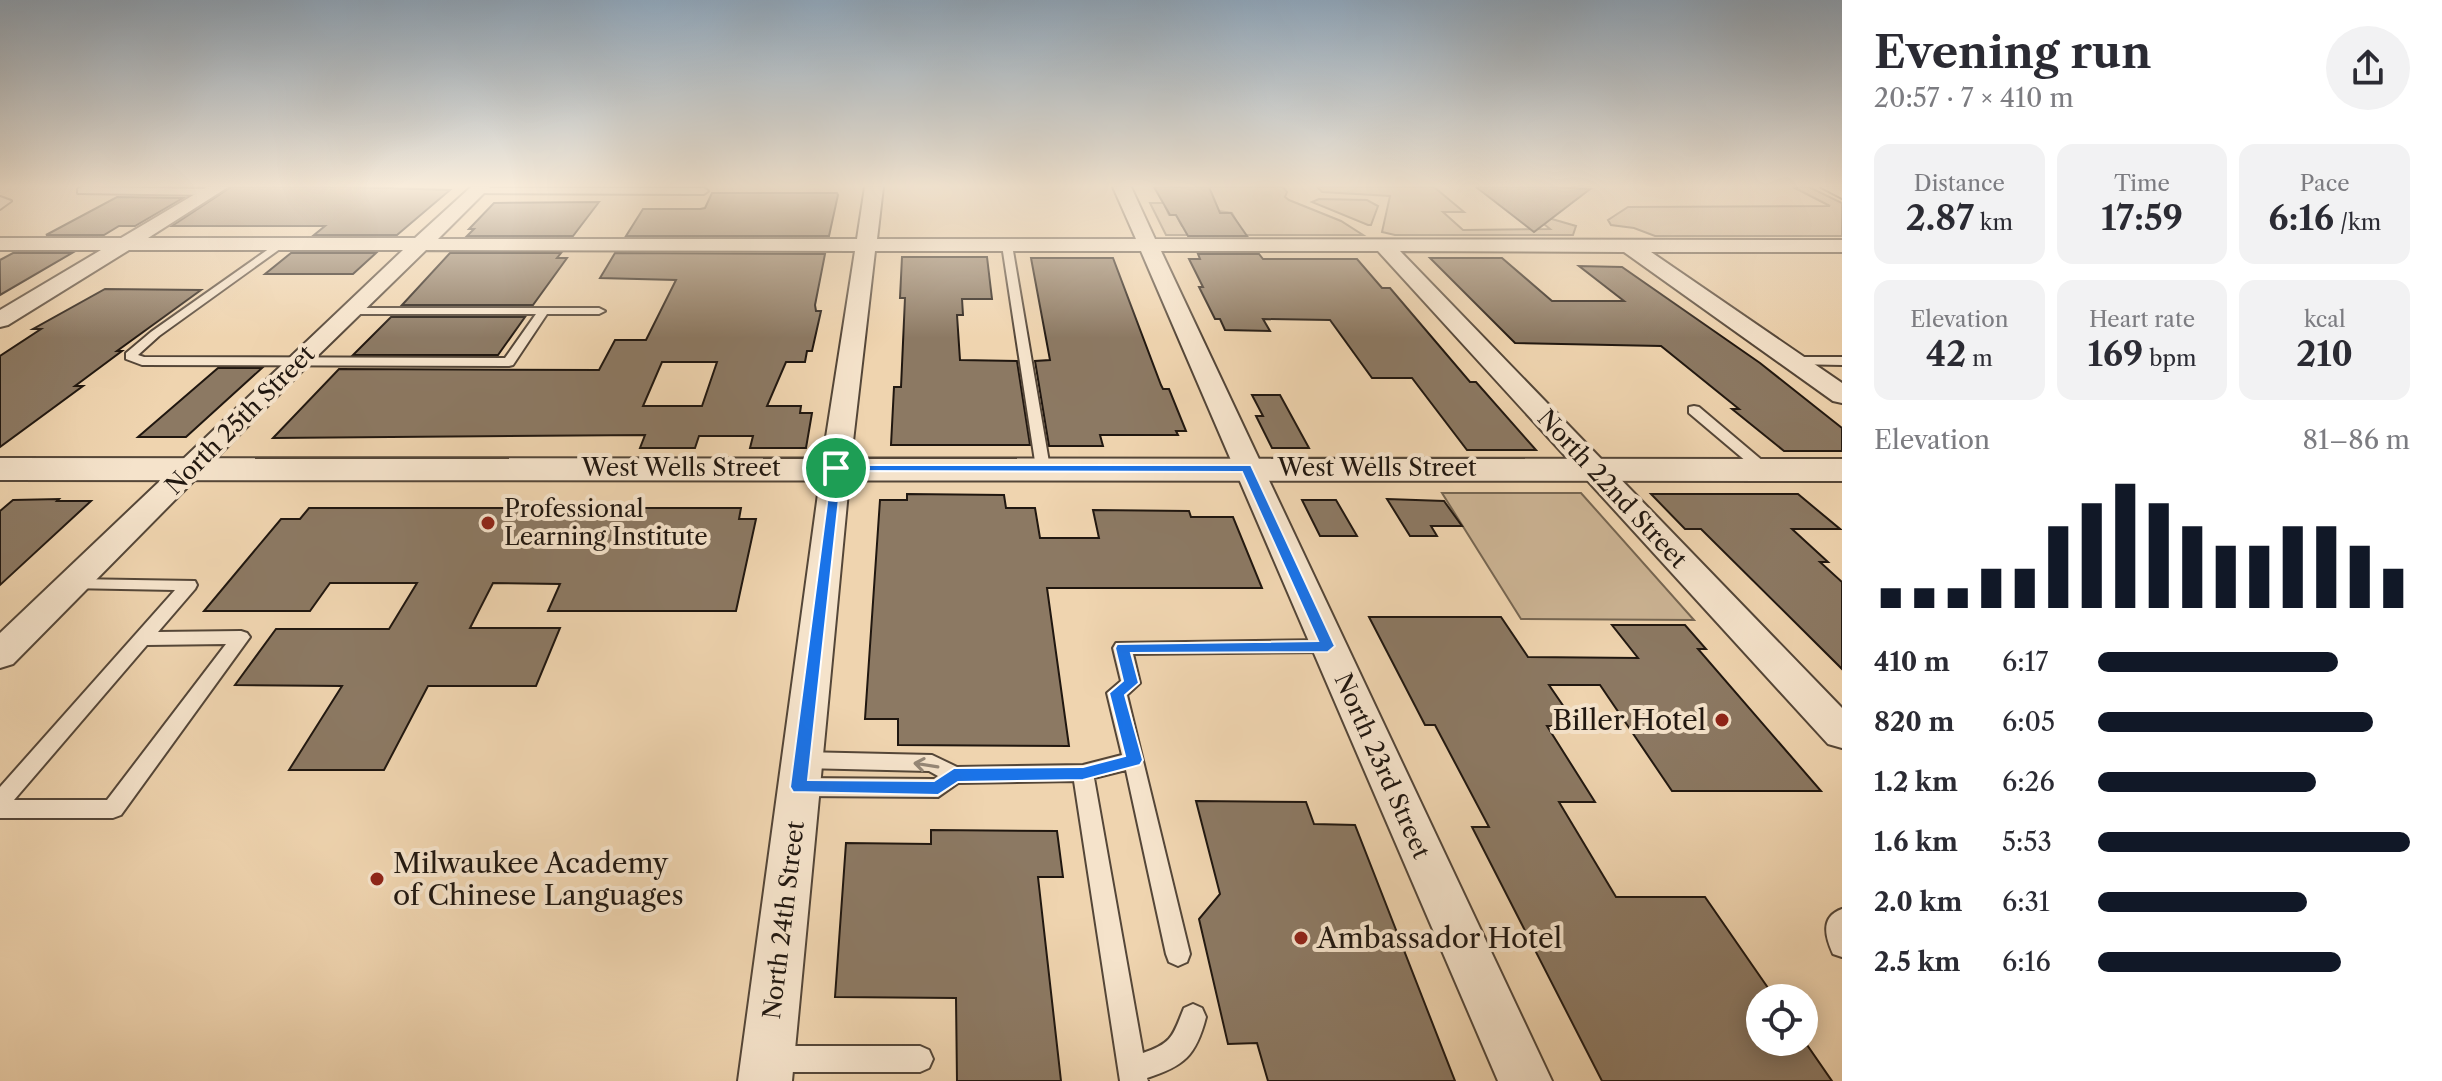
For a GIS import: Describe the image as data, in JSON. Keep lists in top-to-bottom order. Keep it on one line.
{"streets":{"street":["North 25th Street","West Wells Street","North 22nd Street","North 23rd Street","North 24th Street"]},"crossings":[["North 25th Street","West Wells Street"],["West Wells Street","North 22nd Street"],["West Wells Street","North 23rd Street"],["West Wells Street","North 24th Street"]],"places":["Professional Learning Institute","Biller Hotel","Milwaukee Academy of Chinese Languages","Ambassador Hotel"],"page":{"heading":["Evening run","20:57 · 7 × 410 m"],"stats":[["Distance","2.87 km"],["Time","17:59"],["Pace","6:16 /km"],["Elevation","42 m"],["Heart rate","169 bpm"],["kcal","210"]],"chart":["Elevation","81–86 m"],"list":[{"name":"410 m","note":"6:17"},{"name":"820 m","note":"6:05"},{"name":"1.2 km","note":"6:26"},{"name":"1.6 km","note":"5:53"},{"name":"2.0 km","note":"6:31"},{"name":"2.5 km","note":"6:16"}]}}
